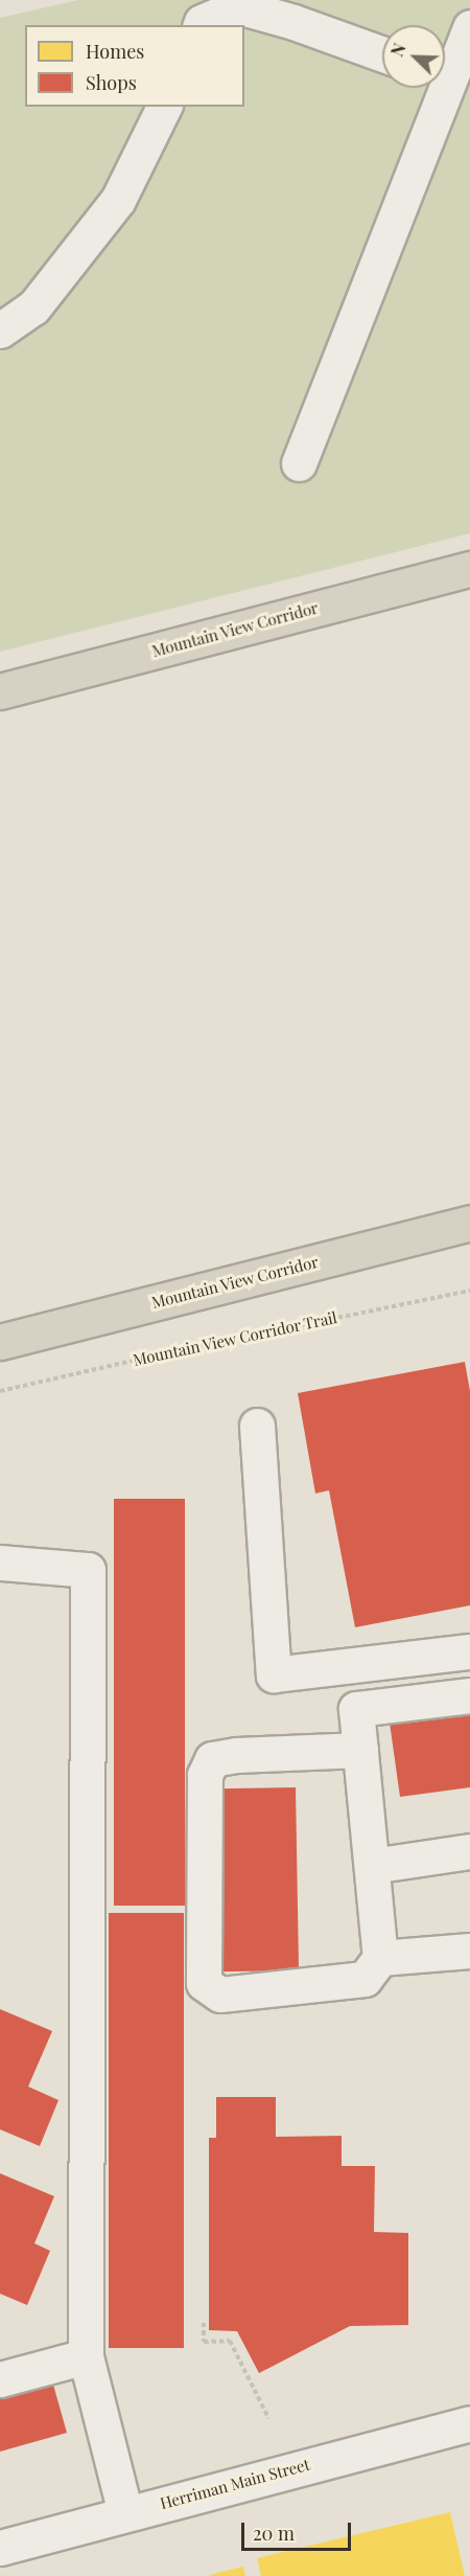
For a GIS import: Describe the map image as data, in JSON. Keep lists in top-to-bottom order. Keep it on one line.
{"streets":{"highway":["Mountain View Corridor"],"street":["Herriman Main Street"],"path":["Mountain View Corridor Trail"]},"legend":["Homes","Shops"],"scale_bar":"20 m","north":"top left"}
